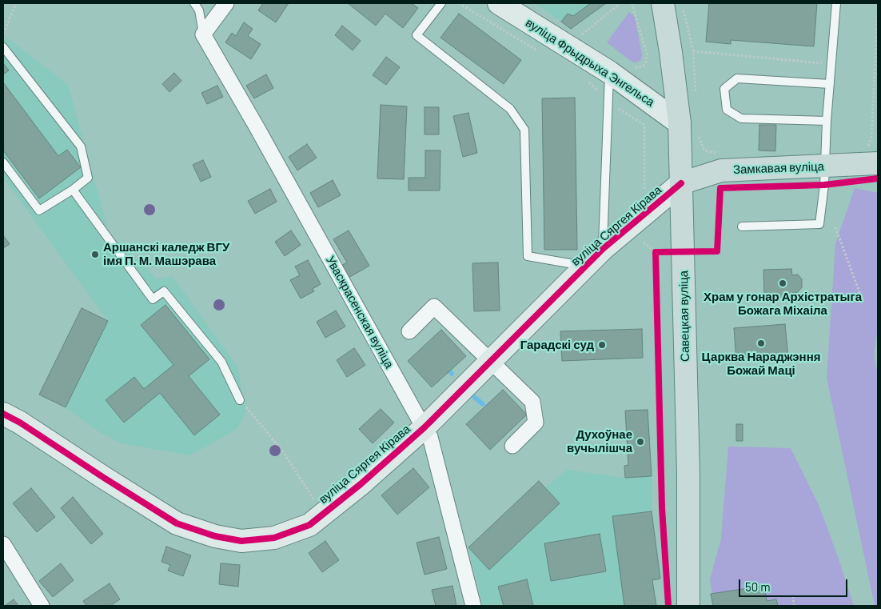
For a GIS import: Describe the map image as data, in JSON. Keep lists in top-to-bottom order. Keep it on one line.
{"streets":{"main road":["Замкавая вуліца","Савецкая вуліца"],"street":["вуліца Фрыдрыха Энгельса","вуліца Сяргея Кірава","Уваскрасенская вуліца"]},"crossings":[["вуліца Фрыдрыха Энгельса","Савецкая вуліца"],["Замкавая вуліца","вуліца Сяргея Кірава"],["Замкавая вуліца","Савецкая вуліца"],["вуліца Сяргея Кірава","Уваскрасенская вуліца"],["вуліца Сяргея Кірава","Савецкая вуліца"]],"places":["Аршанскі каледж ВГУ імя П. М. Машэрава","Храм у гонар Архістратыга Божага Міхаіла","Царква Нараджэння Божай Маці","Гарадскі суд","Духоўнае вучылішча"],"scale_bar":"50 m"}
